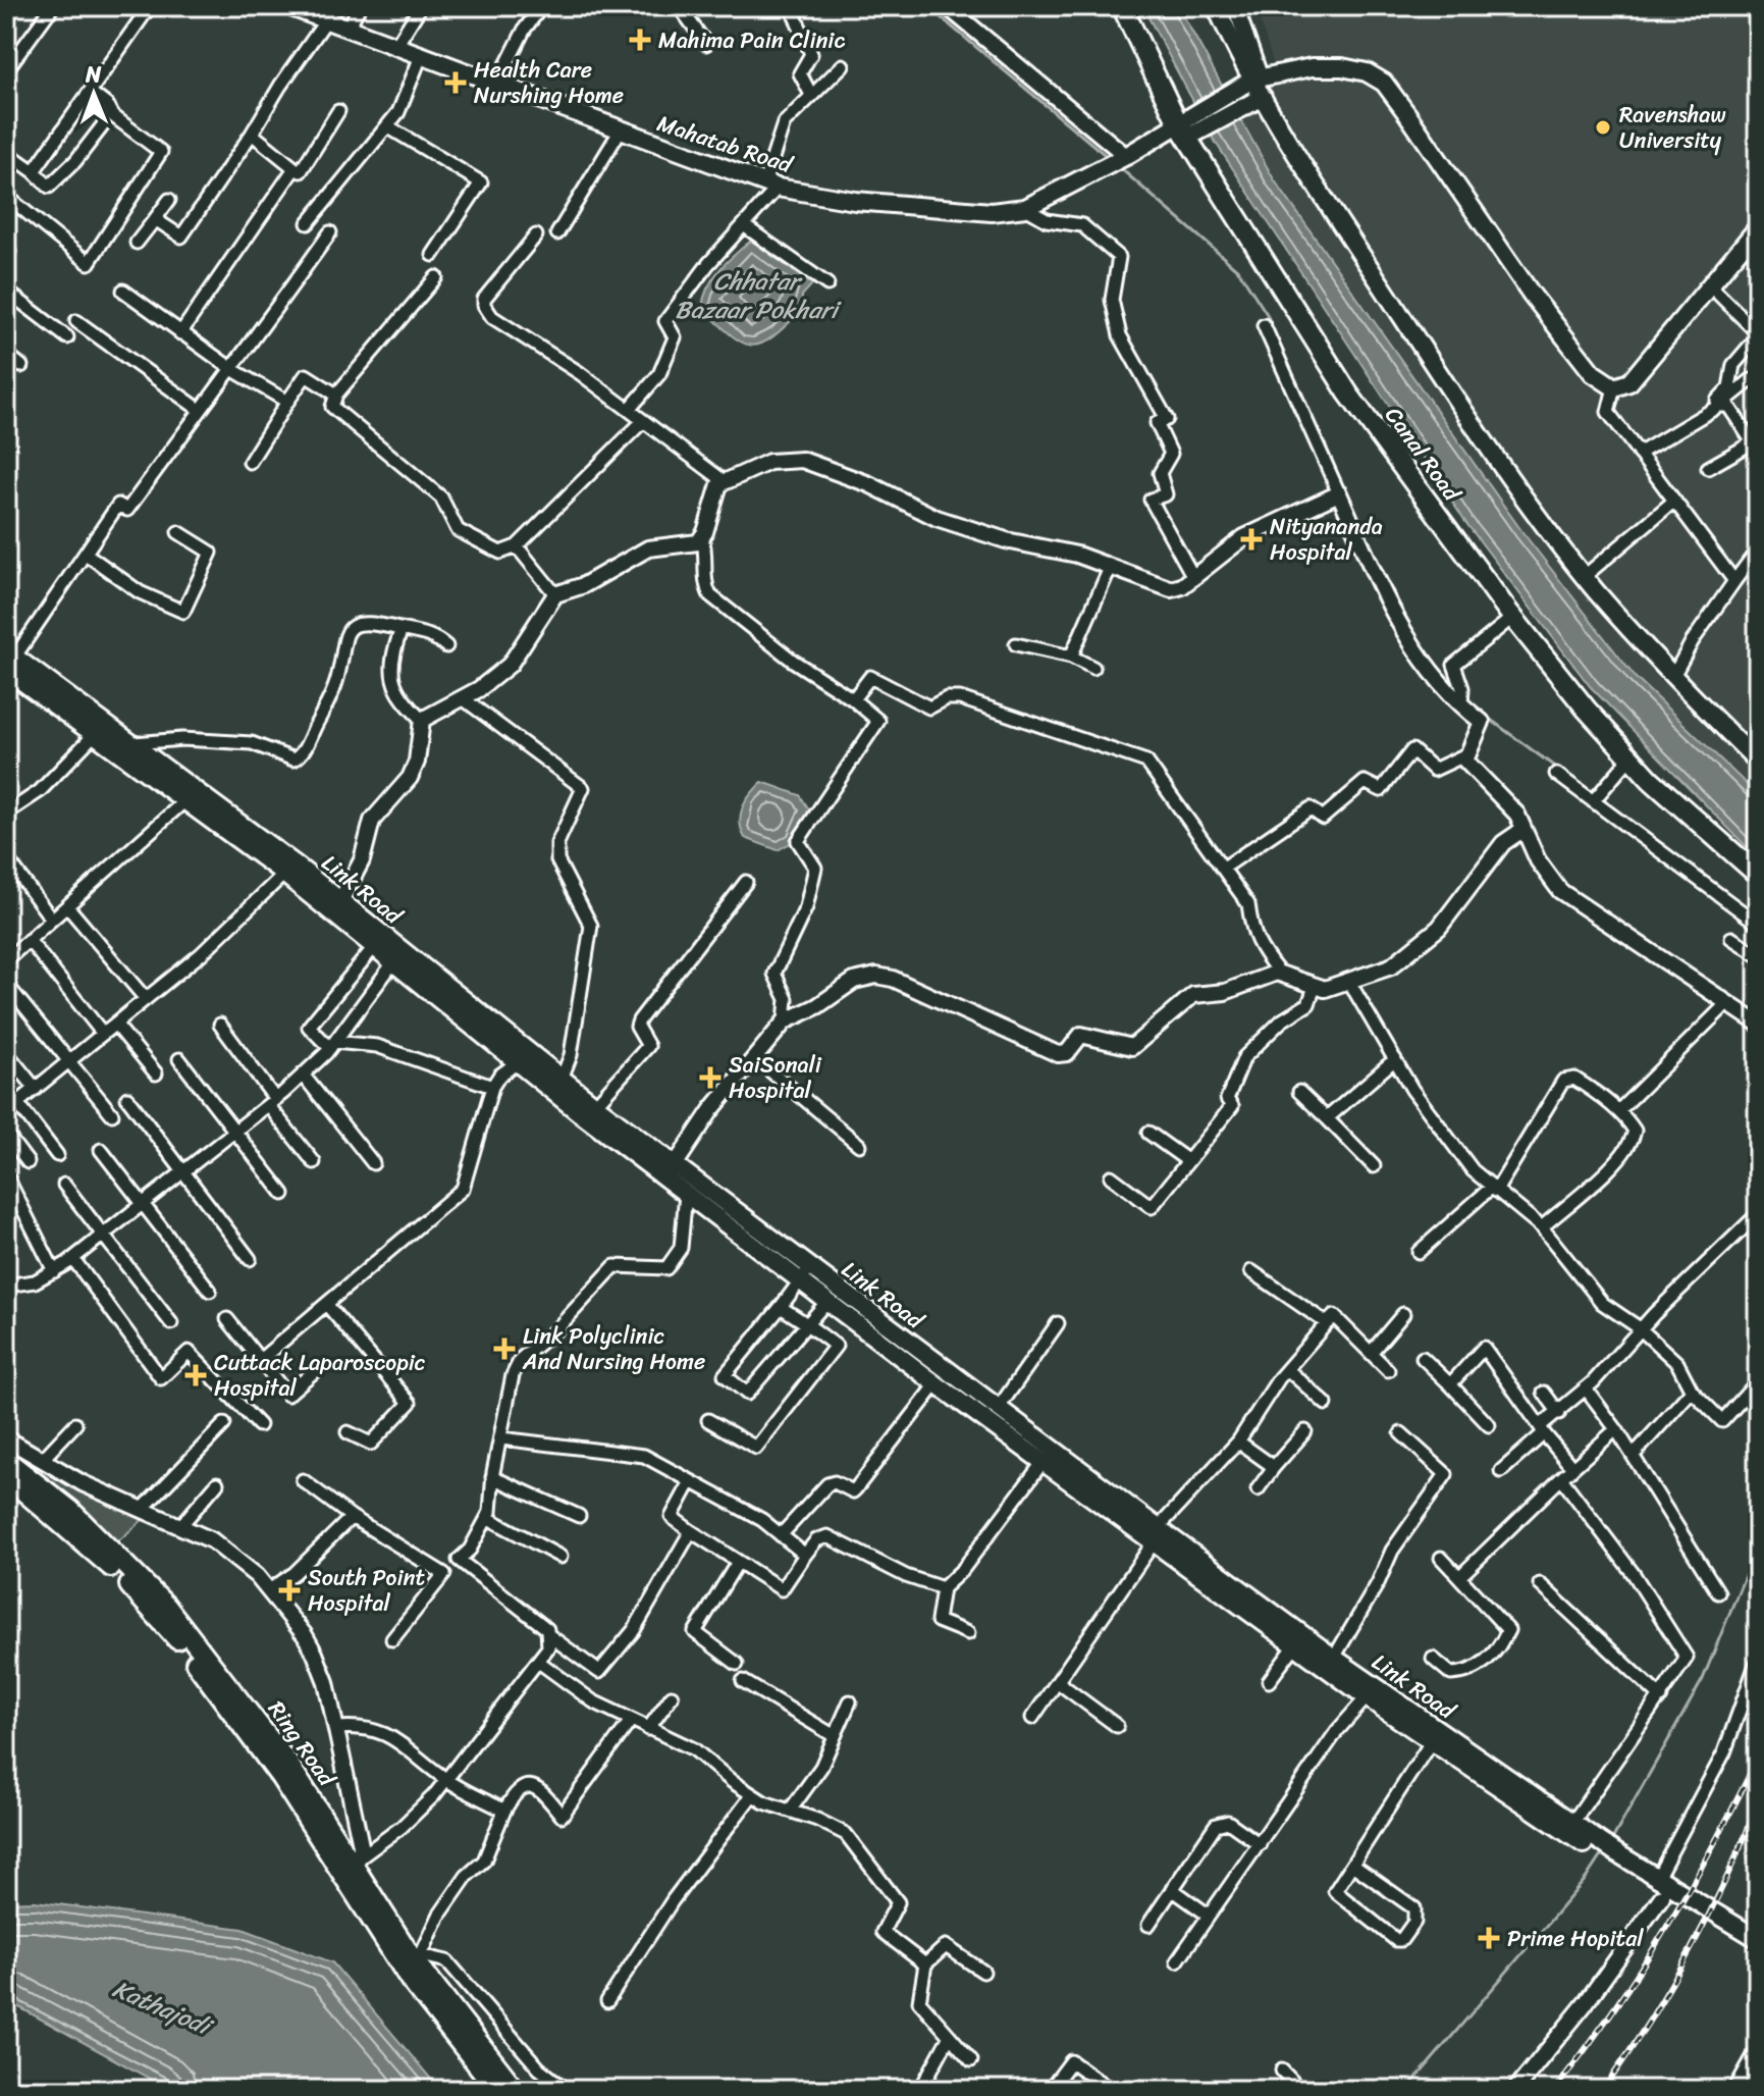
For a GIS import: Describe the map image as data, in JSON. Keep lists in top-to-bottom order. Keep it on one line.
{"streets":{"main road":["Mahatab Road","Canal Road","Link Road","Ring Road"]},"crossings":[["Mahatab Road","Canal Road"]],"water":["Chhatar Bazaar Pokhari","Kathajodi"],"places":{"health":["Mahima Pain Clinic","Health Care Nurshing Home","Nityananda Hospital","SaiSonali Hospital","Link Polyclinic And Nursing Home","Cuttack Laparoscopic Hospital","South Point Hospital","Prime Hopital"],"other":["Ravenshaw University"]},"north":"top"}
